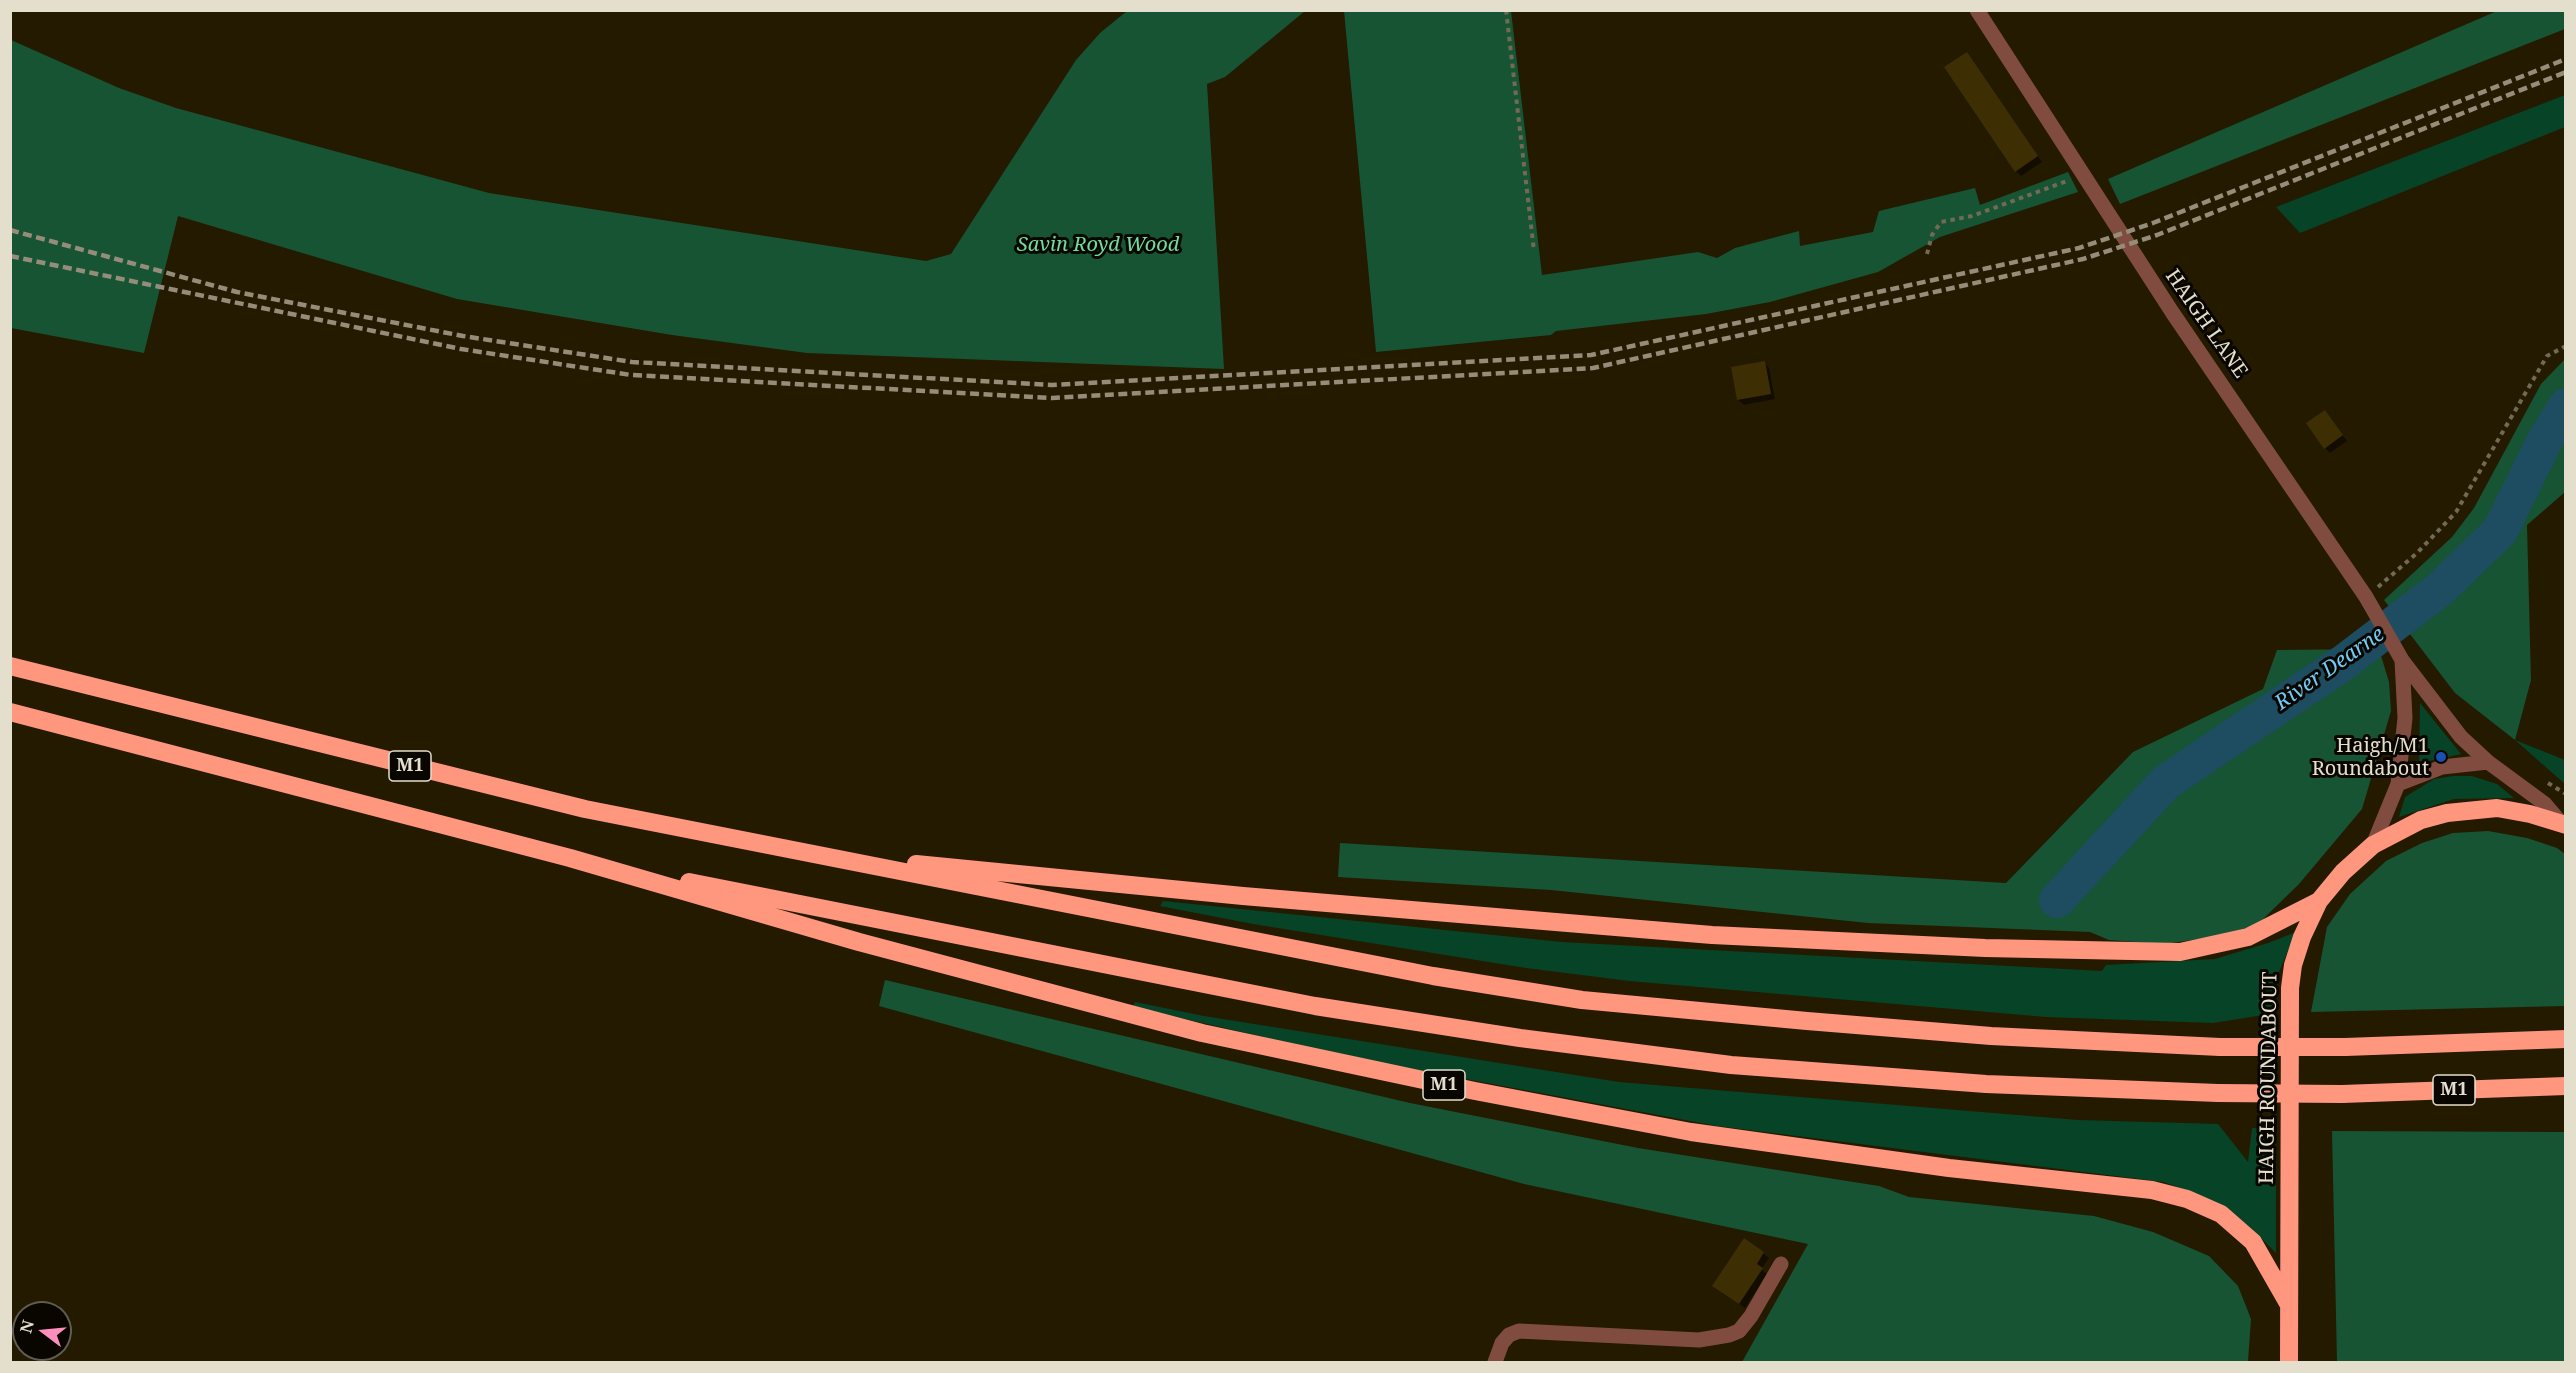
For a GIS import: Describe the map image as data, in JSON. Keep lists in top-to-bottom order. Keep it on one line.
{"streets":{"highway":["M1","HAIGH ROUNDABOUT"],"street":["HAIGH LANE"]},"crossings":[["HAIGH LANE","HAIGH ROUNDABOUT"],["M1","HAIGH ROUNDABOUT"]],"water":["River Dearne"],"parks":["Savin Royd Wood"],"places":["Haigh/M1 Roundabout"],"north":"left"}
